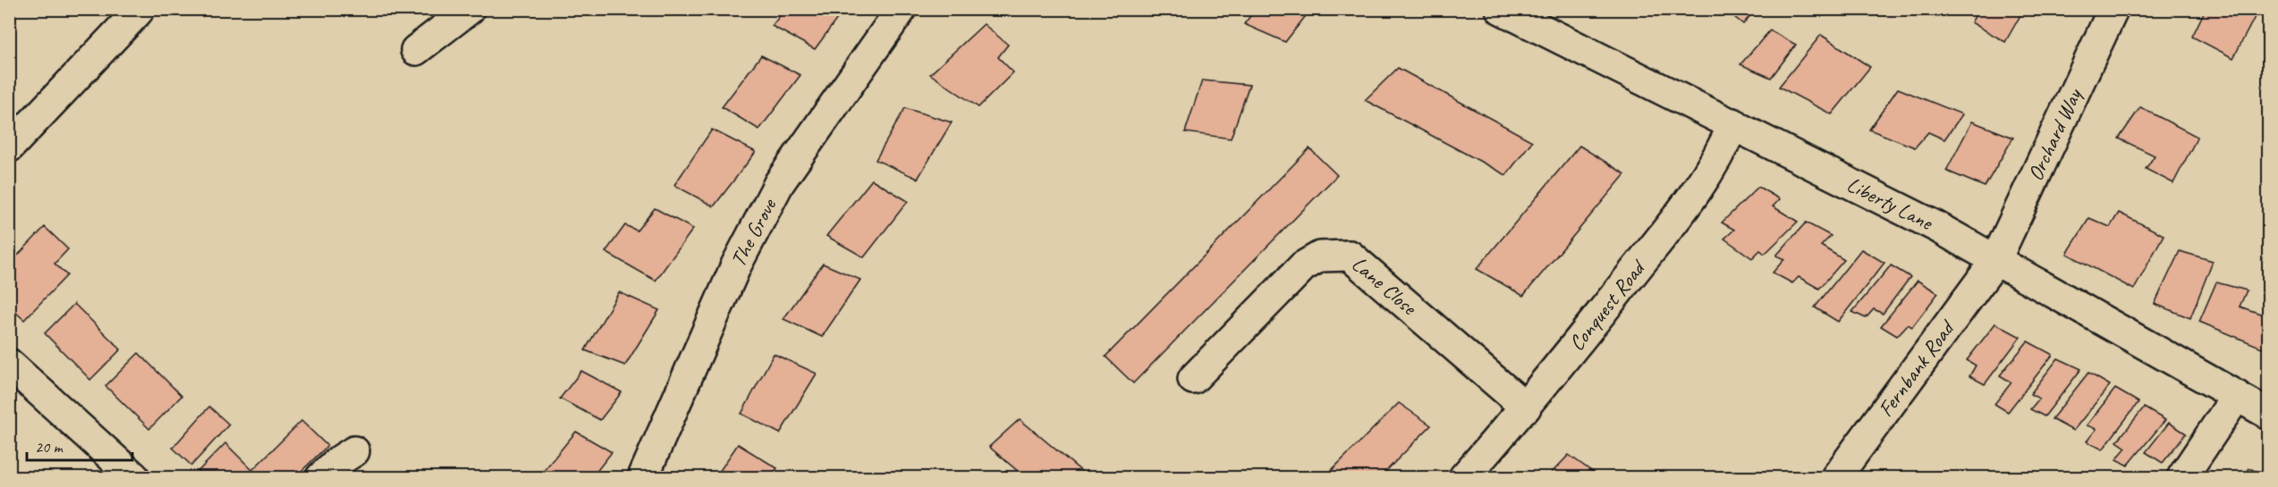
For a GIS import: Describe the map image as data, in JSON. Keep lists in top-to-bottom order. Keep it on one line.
{"streets":{"street":["Orchard Way","Liberty Lane","The Grove","Lane Close","Conquest Road","Fernbank Road"]},"crossings":[["Orchard Way","Liberty Lane"],["Orchard Way","Fernbank Road"],["Liberty Lane","Conquest Road"],["Liberty Lane","Fernbank Road"],["Lane Close","Conquest Road"]],"scale_bar":"20 m"}
